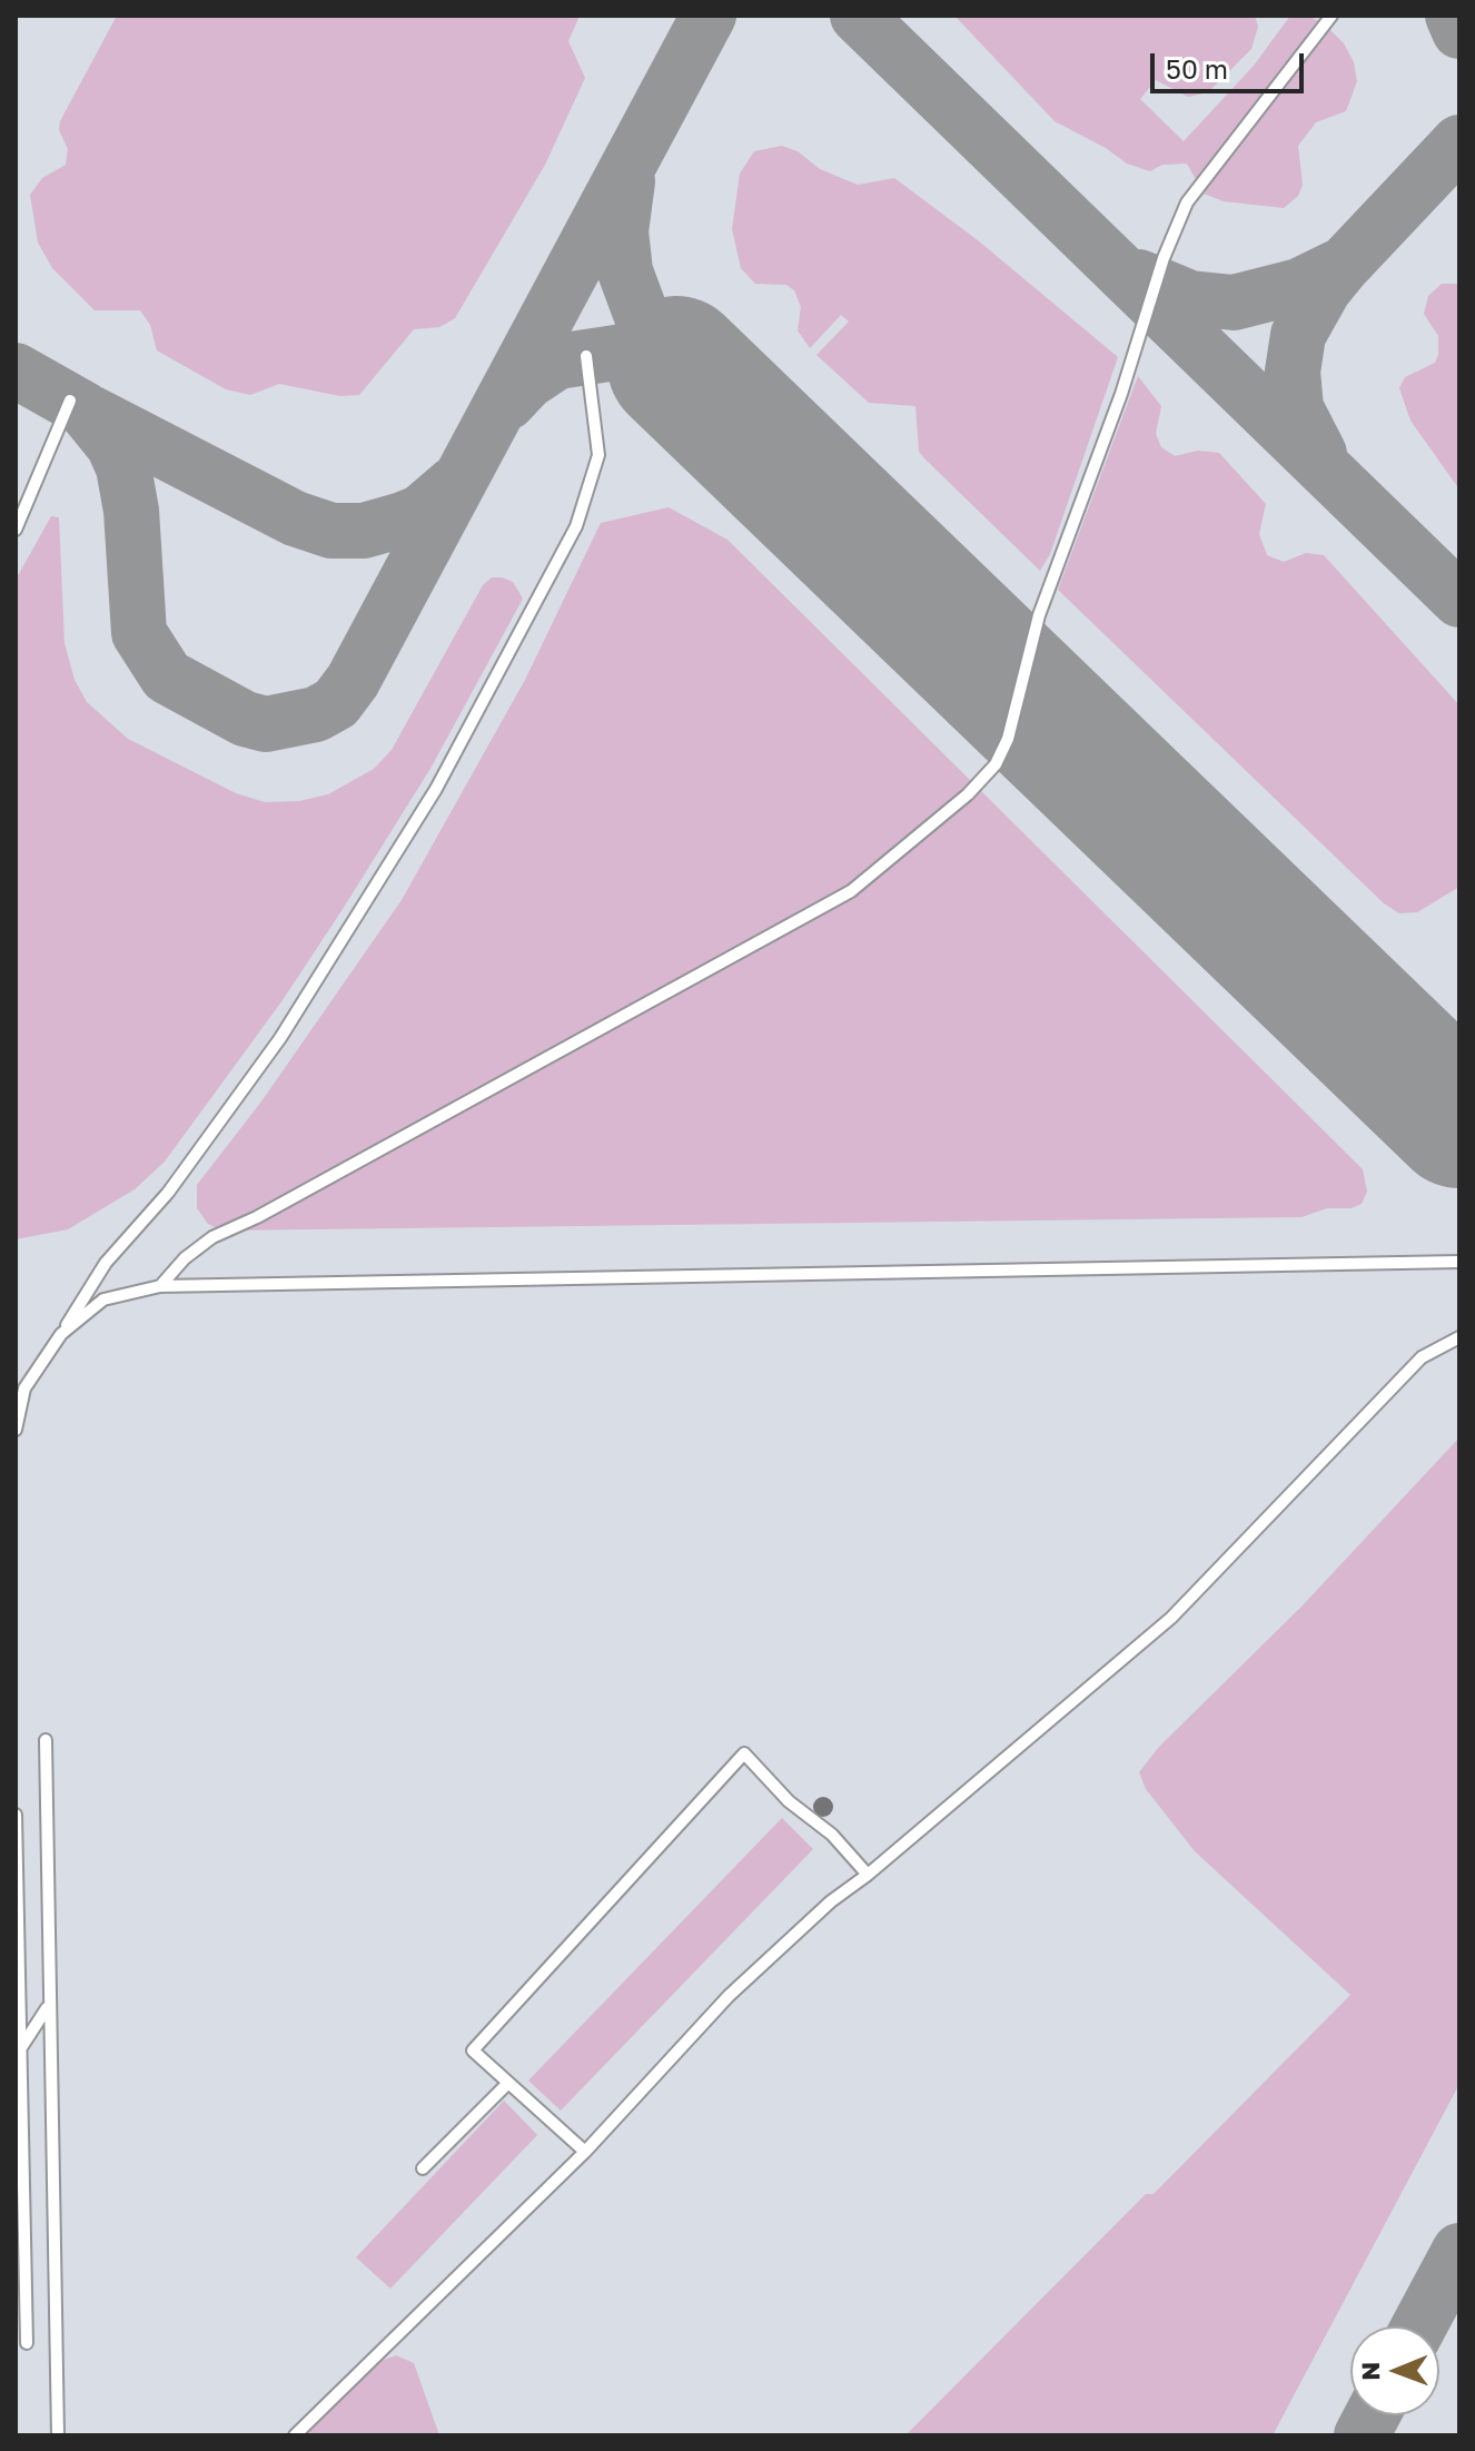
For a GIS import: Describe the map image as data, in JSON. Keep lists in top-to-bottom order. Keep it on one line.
{"scale_bar":"50 m","north":"left"}
